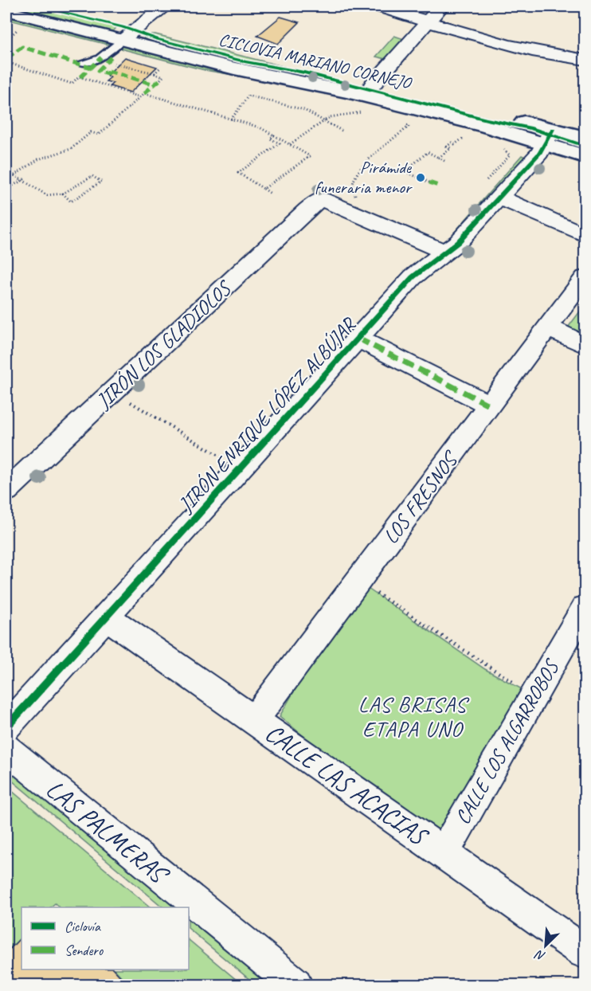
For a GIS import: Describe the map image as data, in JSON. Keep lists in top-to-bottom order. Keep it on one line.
{"streets":{"street":["JIRÓN LOS GLADIOLOS","JIRÓN ENRIQUE LÓPEZ ALBÚJAR","LOS FRESNOS","CALLE LOS ALGARROBOS","CALLE LAS ACACIAS","LAS PALMERAS"],"cycle path":["CICLOVIA MARIANO CORNEJO"]},"crossings":[["JIRÓN LOS GLADIOLOS","JIRÓN ENRIQUE LÓPEZ ALBÚJAR"],["JIRÓN ENRIQUE LÓPEZ ALBÚJAR","CALLE LAS ACACIAS"],["LOS FRESNOS","CALLE LAS ACACIAS"],["CALLE LOS ALGARROBOS","CALLE LAS ACACIAS"]],"districts":["LAS BRISAS ETAPA UNO"],"places":["Pirámide funeraria menor"],"legend":["Ciclovía","Sendero"],"north":"bottom left"}
